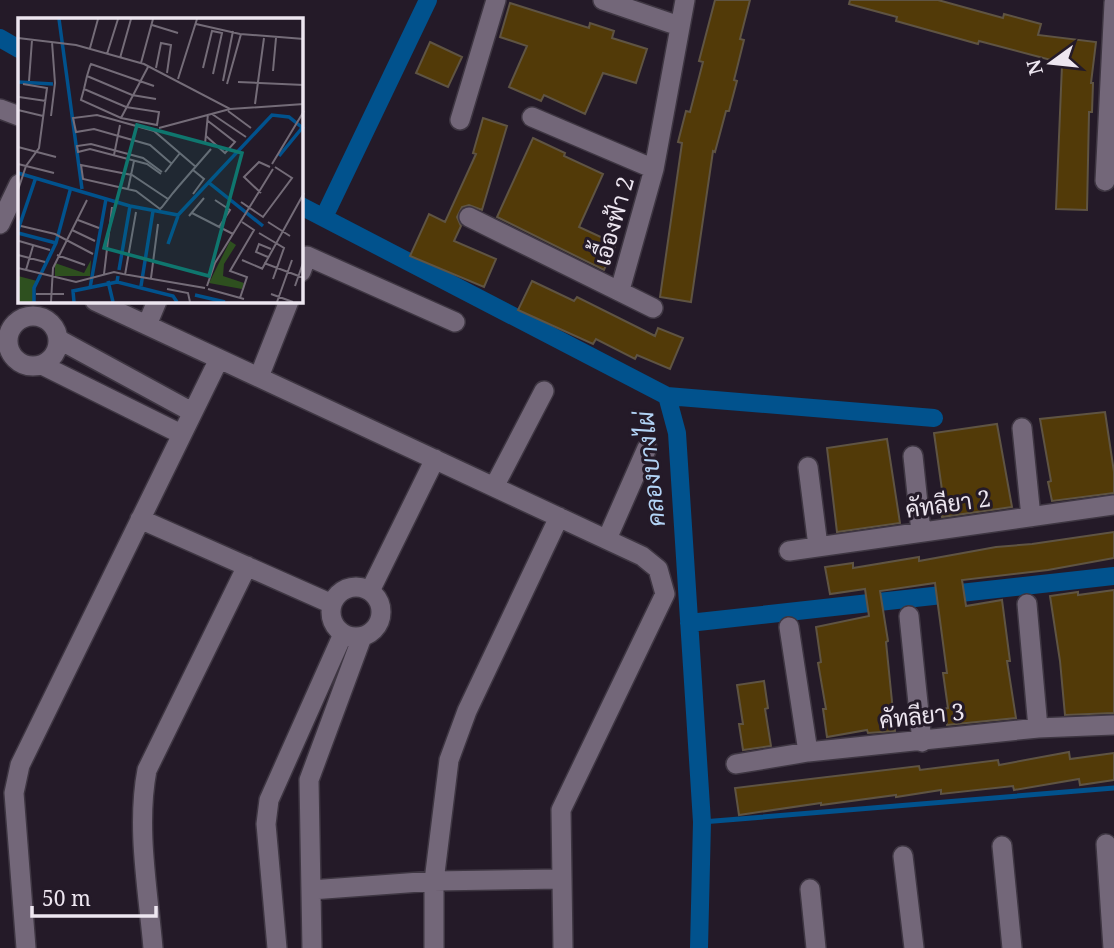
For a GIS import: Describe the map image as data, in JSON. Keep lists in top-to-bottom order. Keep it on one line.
{"streets":{"street":["เอื้องฟ้า 2","คัทลียา 2","คัทลียา 3"]},"water":["คลองบางไผ่"],"scale_bar":"50 m","north":"left"}
